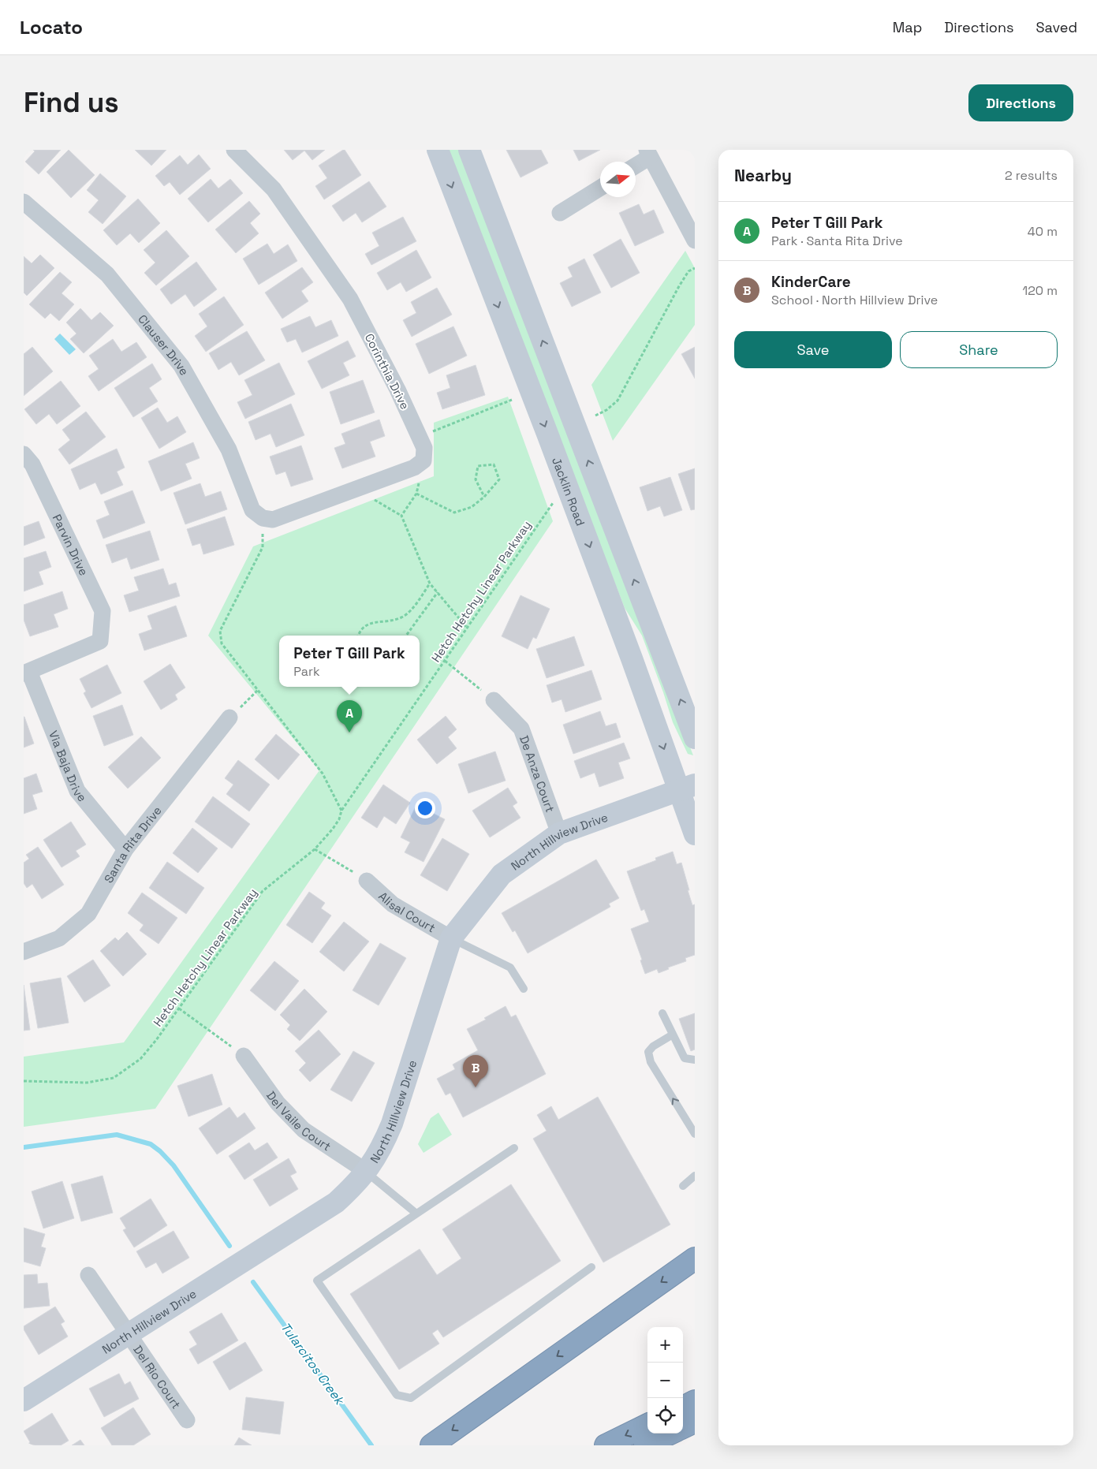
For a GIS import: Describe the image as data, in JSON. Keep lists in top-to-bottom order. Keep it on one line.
{"streets":{"main road":["Jacklin Road","North Hillview Drive"],"street":["Clauser Drive","Corinthia Drive","Parvin Drive","Via Baja Drive","De Anza Court","Santa Rita Drive","Alisal Court","Del Vaile Court","Del Rio Court"],"path":["Hetch Hetchy Linear Parkway"]},"crossings":[["Jacklin Road","North Hillview Drive"],["Parvin Drive","Via Baja Drive"],["Via Baja Drive","Santa Rita Drive"],["De Anza Court","North Hillview Drive"],["North Hillview Drive","Alisal Court"],["North Hillview Drive","Del Vaile Court"],["North Hillview Drive","Del Rio Court"]],"water":["Tularcitos Creek"],"north":"right","page":{"header":"Locato","nav":["Map","Directions","Saved"],"buttons":["Directions",["Save","Share"]],"title":"Find us","heading":["Nearby","2 results"],"list":[{"mark":"A","name":"Peter T Gill Park","note":"Park · Santa Rita Drive","value":"40 m"},{"mark":"B","name":"KinderCare","note":"School · North Hillview Drive","value":"120 m"}],"popup":["Peter T Gill Park","Park"],"pins":["A","B"],"map_buttons":["+","−"]}}
